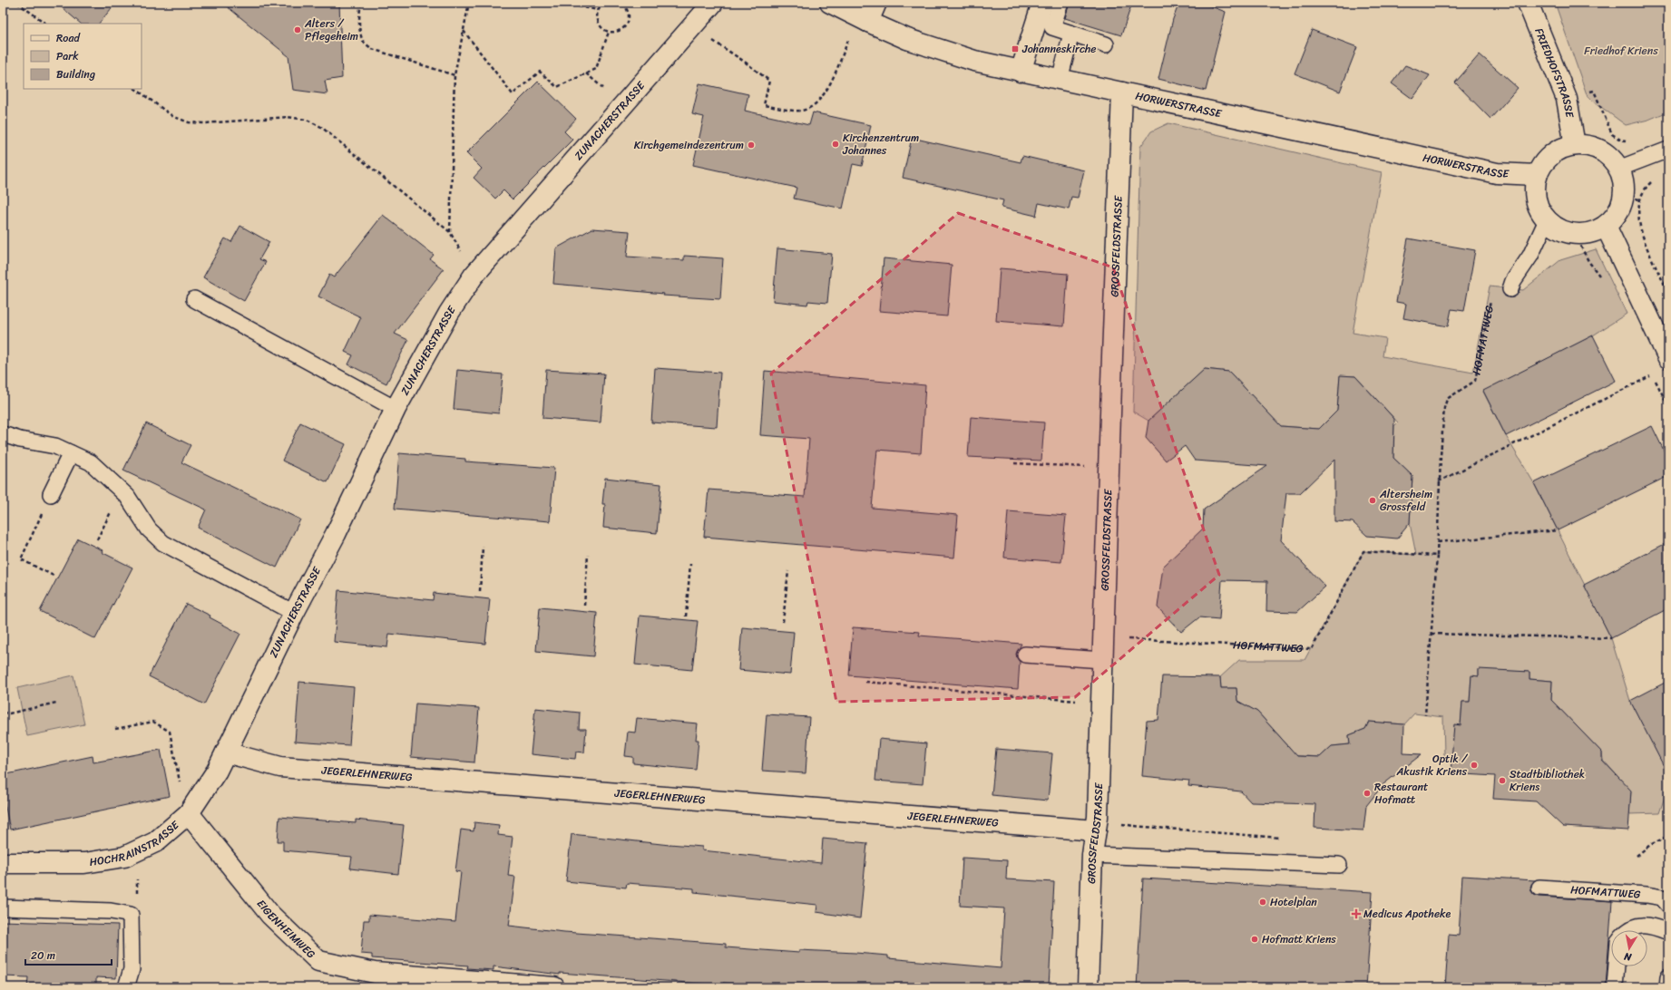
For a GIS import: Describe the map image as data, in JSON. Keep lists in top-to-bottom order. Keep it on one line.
{"streets":{"street":["FRIEDHOFSTRASSE","HORWERSTRASSE","ZUNACHERSTRASSE","GROSSFELDSTRASSE","JEGERLEHNERWEG","HOCHRAINSTRASSE","EIGENHEIMWEG"],"lane":["HOFMATTWEG"]},"crossings":[["FRIEDHOFSTRASSE","HORWERSTRASSE"],["HORWERSTRASSE","GROSSFELDSTRASSE"],["ZUNACHERSTRASSE","JEGERLEHNERWEG"],["ZUNACHERSTRASSE","HOCHRAINSTRASSE"],["GROSSFELDSTRASSE","JEGERLEHNERWEG"],["JEGERLEHNERWEG","HOCHRAINSTRASSE"],["HOCHRAINSTRASSE","EIGENHEIMWEG"]],"parks":["Friedhof Kriens"],"places":{"other":["Alters / Pflegeheim","Kirchenzentrum Johannes","Kirchgemeindezentrum","Altersheim Grossfeld","Optik / Akustik Kriens","Stadtbibliothek Kriens","Restaurant Hofmatt","Hotelplan","Hofmatt Kriens"],"transit":["Johanneskirche"],"health":["Medicus Apotheke"]},"legend":["Road","Park","Building"],"scale_bar":"20 m","north":"bottom"}
